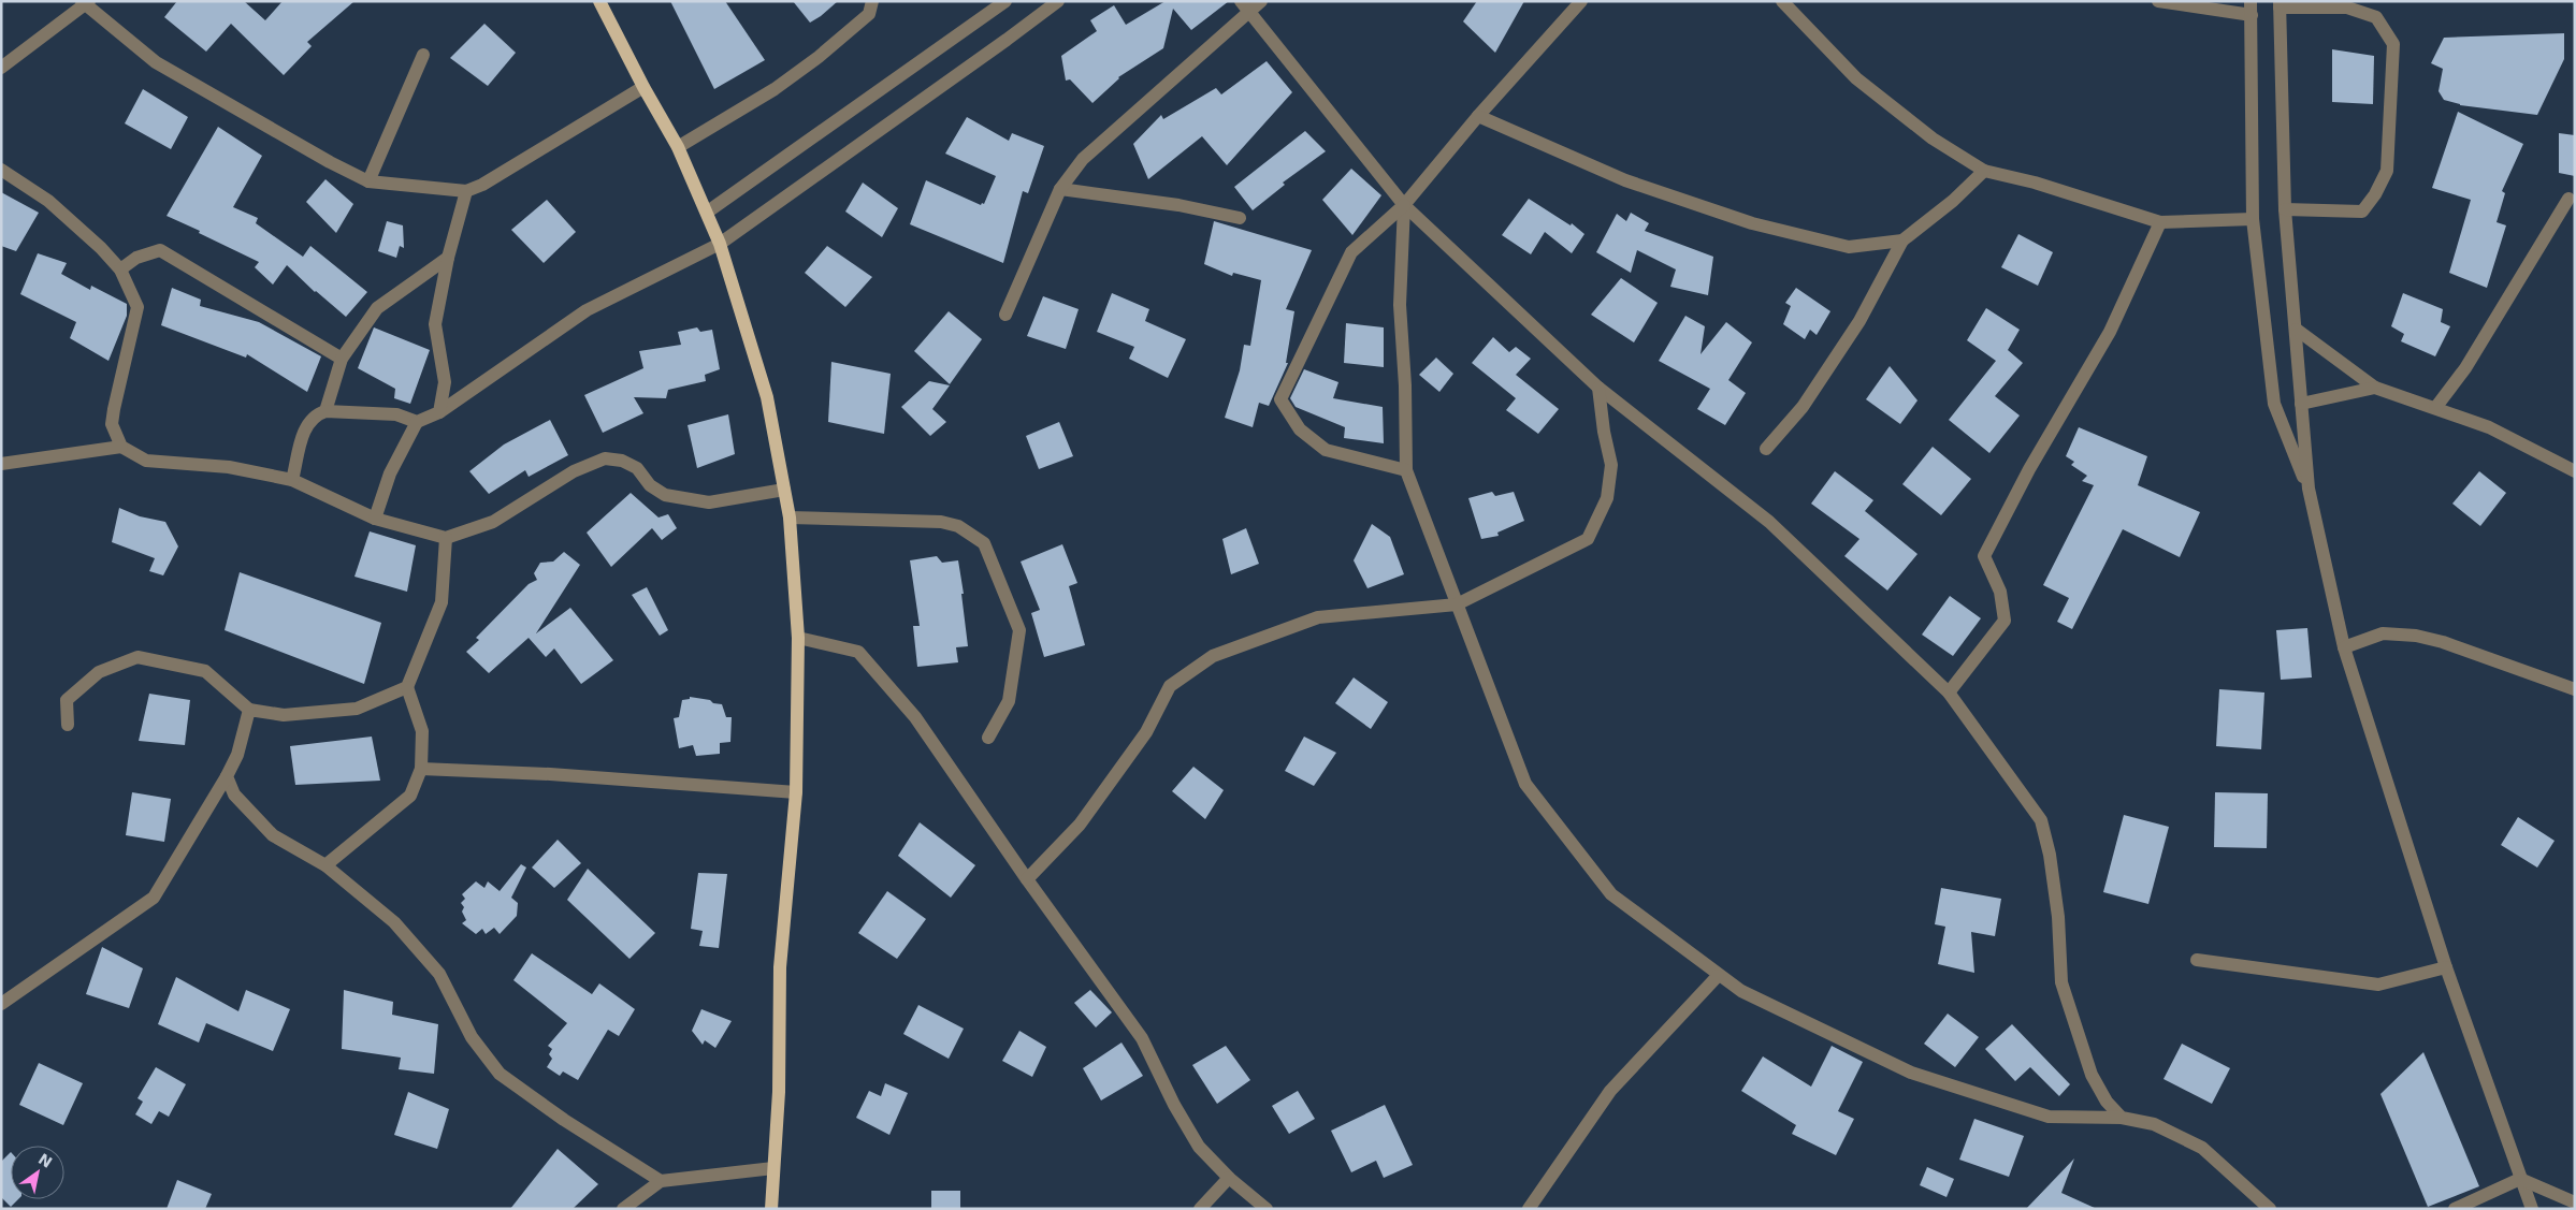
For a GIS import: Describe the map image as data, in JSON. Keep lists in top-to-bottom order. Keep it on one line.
{"north":"top right"}
